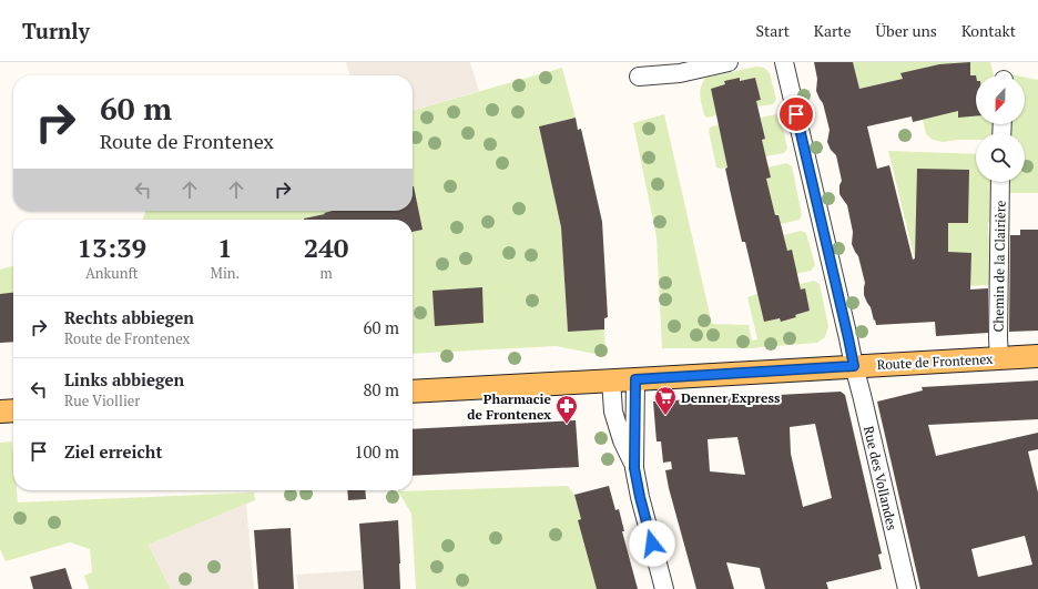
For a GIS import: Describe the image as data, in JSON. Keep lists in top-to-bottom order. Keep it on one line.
{"streets":{"main road":["Route de Frontenex"],"street":["Chemin de la Clairière","Rue des Vollandes"]},"crossings":[["Chemin de la Clairière","Route de Frontenex"],["Route de Frontenex","Rue des Vollandes"]],"places":{"supermarket":["Denner Express"],"pharmacy":["Pharmacie de Frontenex"]},"north":"bottom","page":{"header":"Turnly","nav":["Start","Karte","Über uns","Kontakt"],"turn":["60 m","Route de Frontenex"],"eta":["13:39","Ankunft","1","Min.","240","m"],"list":[{"name":"Rechts abbiegen","note":"Route de Frontenex","value":"60 m"},{"name":"Links abbiegen","note":"Rue Viollier","value":"80 m"},{"name":"Ziel erreicht","value":"100 m"}]}}
